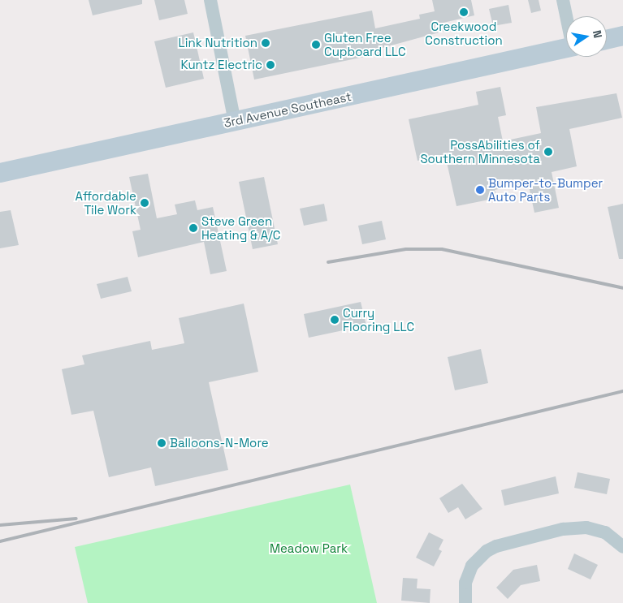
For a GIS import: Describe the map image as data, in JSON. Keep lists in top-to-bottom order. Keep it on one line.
{"streets":{"main road":["3rd Avenue Southeast"]},"parks":["Meadow Park"],"places":["Creekwood Construction","Link Nutrition","Gluten Free Cupboard LLC","Kuntz Electric","PossAbilities of Southern Minnesota","Bumper-to-Bumper Auto Parts","Affordable Tile Work","Steve Green Heating & A/C","Curry Flooring LLC","Balloons-N-More"],"north":"right"}
